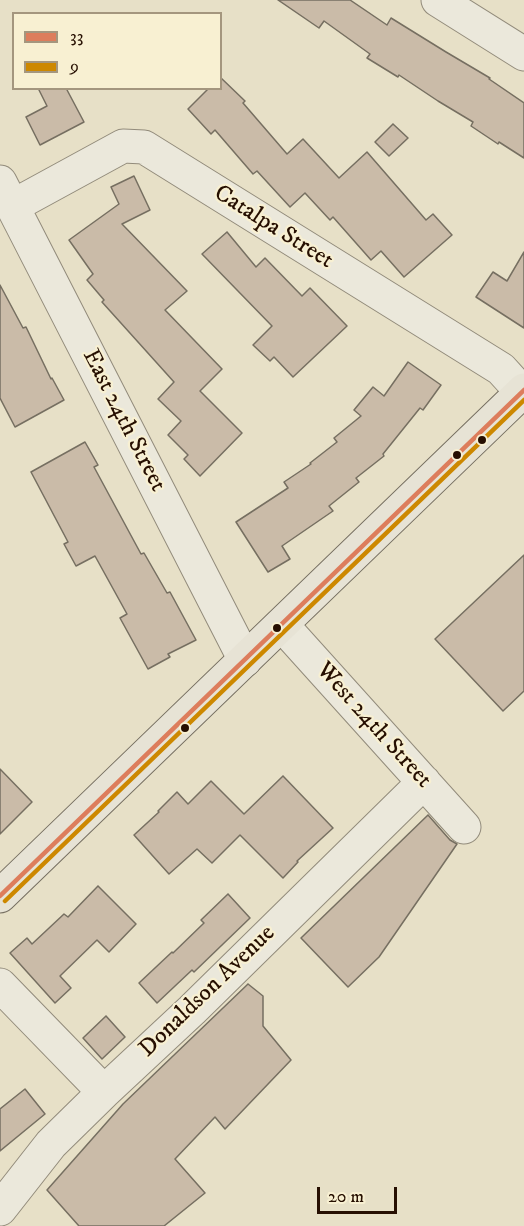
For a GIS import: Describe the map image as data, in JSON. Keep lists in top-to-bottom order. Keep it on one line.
{"streets":{"street":["Catalpa Street","East 24th Street","West 24th Street","Donaldson Avenue"]},"crossings":[["Catalpa Street","East 24th Street"],["West 24th Street","Donaldson Avenue"]],"lines":["transit line 33","transit line 9"],"legend":["33","9"],"scale_bar":"20 m"}
